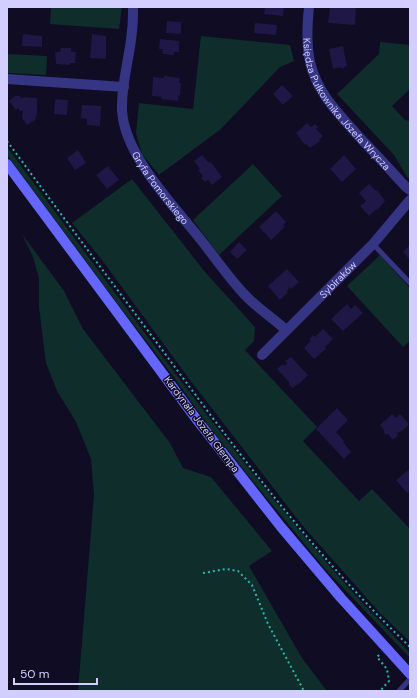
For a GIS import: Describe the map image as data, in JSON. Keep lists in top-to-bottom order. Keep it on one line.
{"streets":{"main road":["Kardynała Józefa Glempa"],"street":["Księdza Pułkownika Józefa Wrycza","Gryfa Pomorskiego","Sybiraków"]},"crossings":[["Gryfa Pomorskiego","Sybiraków"]],"scale_bar":"50 m"}
